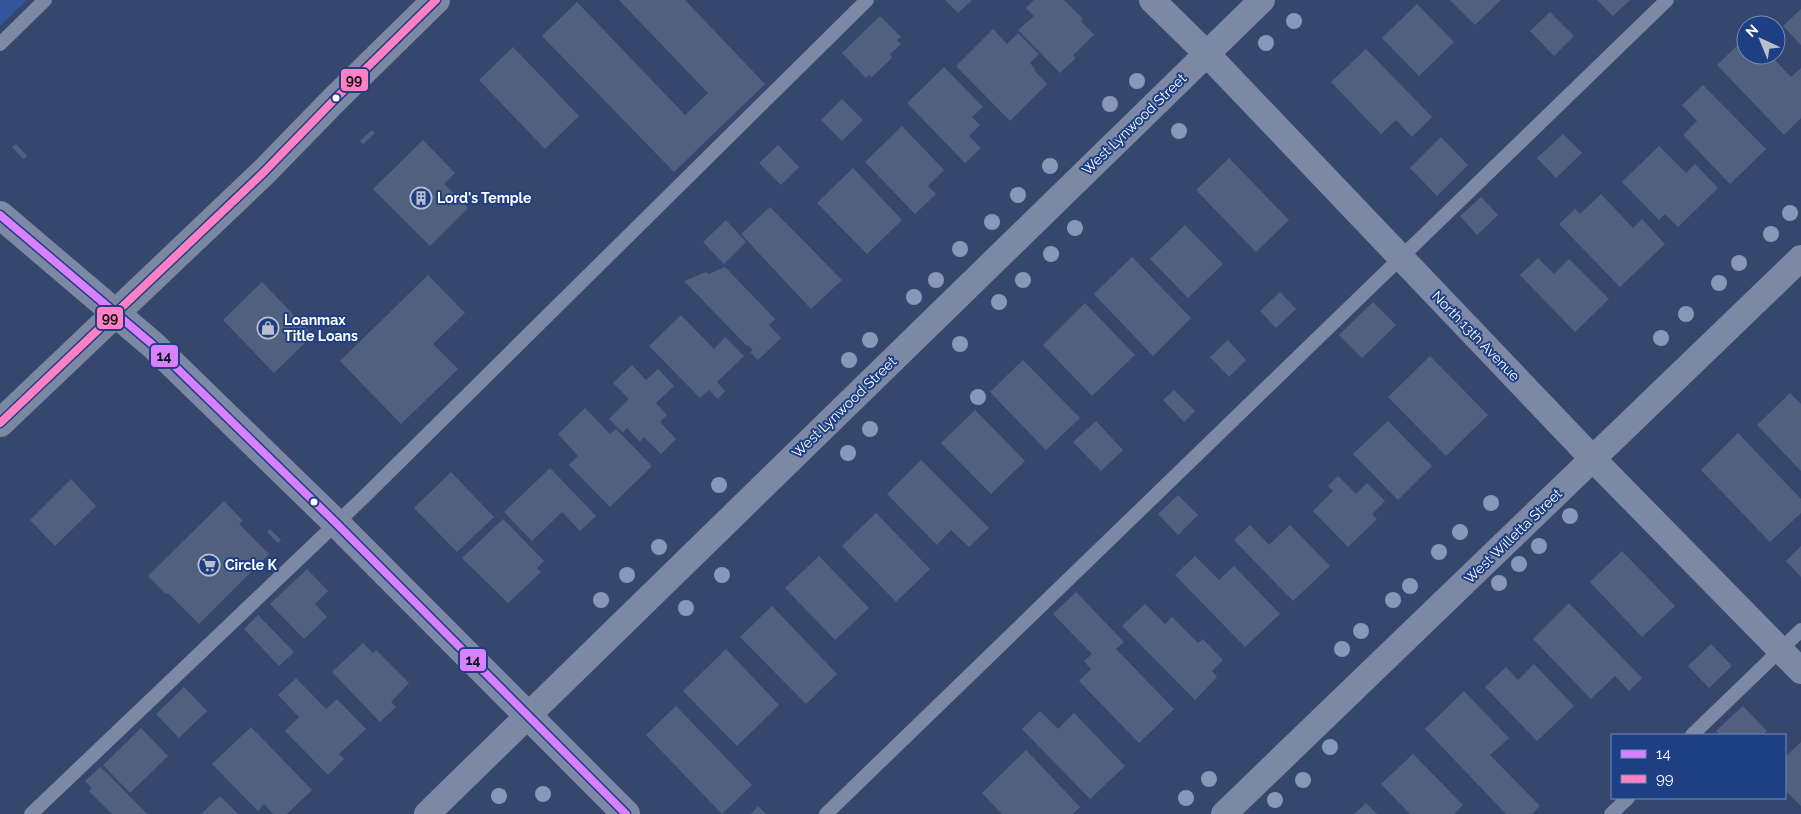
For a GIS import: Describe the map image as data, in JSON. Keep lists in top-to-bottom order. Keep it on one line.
{"streets":{"street":["West Lynwood Street","North 13th Avenue","West Willetta Street"]},"crossings":[["West Lynwood Street","North 13th Avenue"],["North 13th Avenue","West Willetta Street"]],"places":{"building":["Lord's Temple"],"shop":["Loanmax Title Loans"],"supermarket":["Circle K"]},"lines":["transit line 99","transit line 14"],"legend":["14","99"],"north":"top left"}
